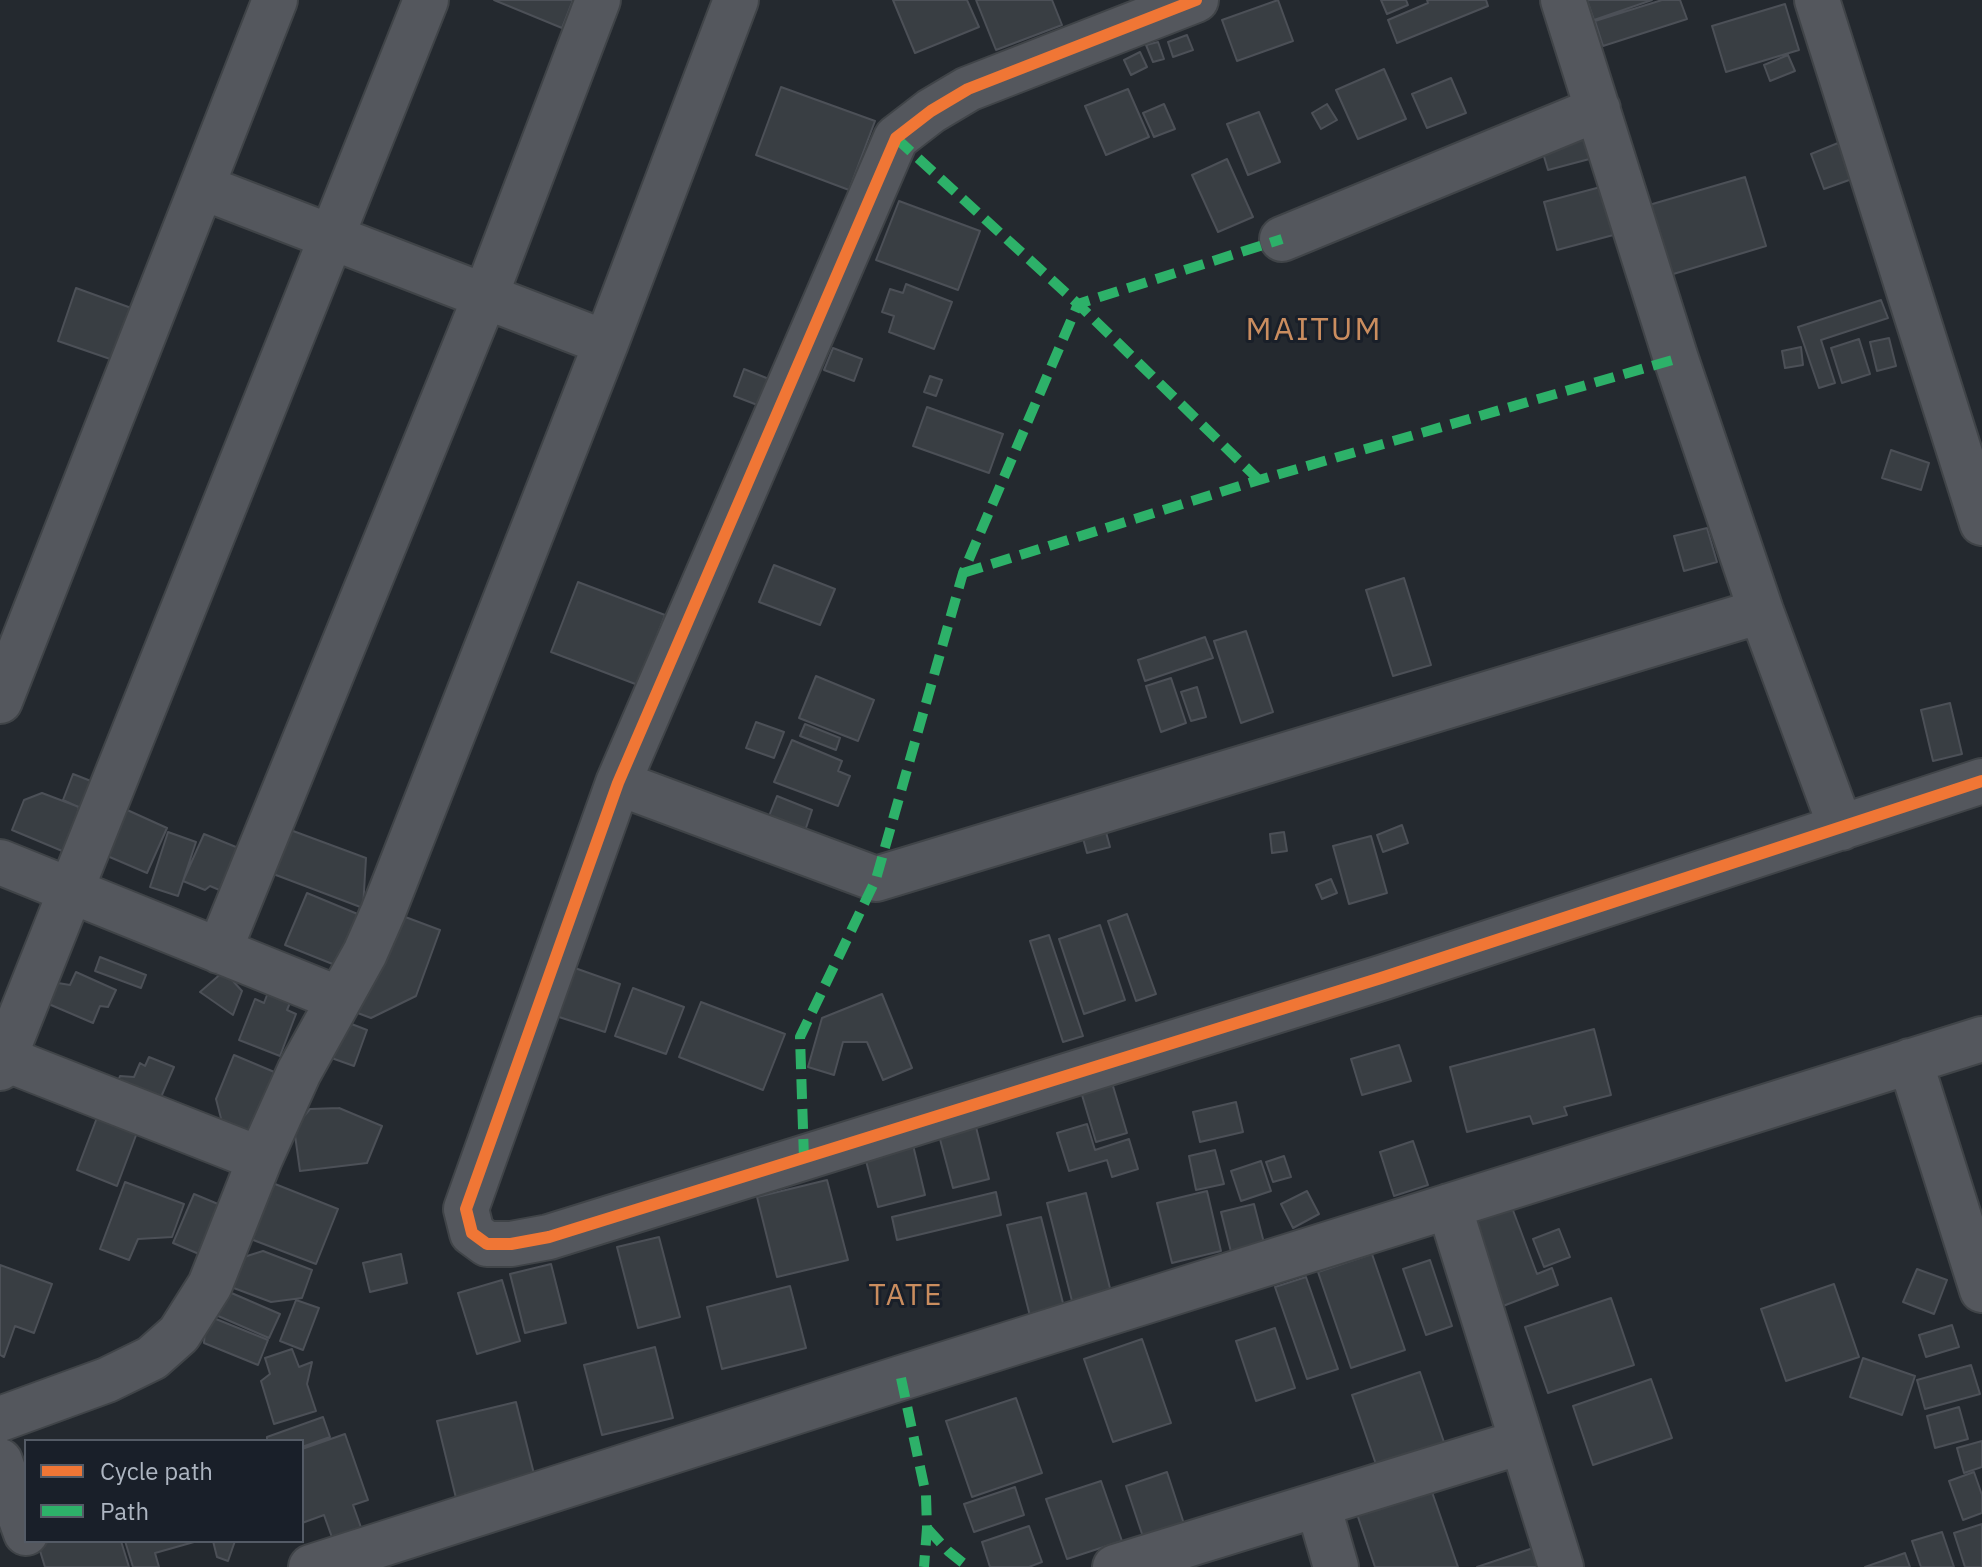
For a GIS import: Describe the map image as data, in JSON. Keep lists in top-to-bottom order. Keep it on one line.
{"districts":["MAITUM","TATE"],"legend":["Cycle path","Path"]}
